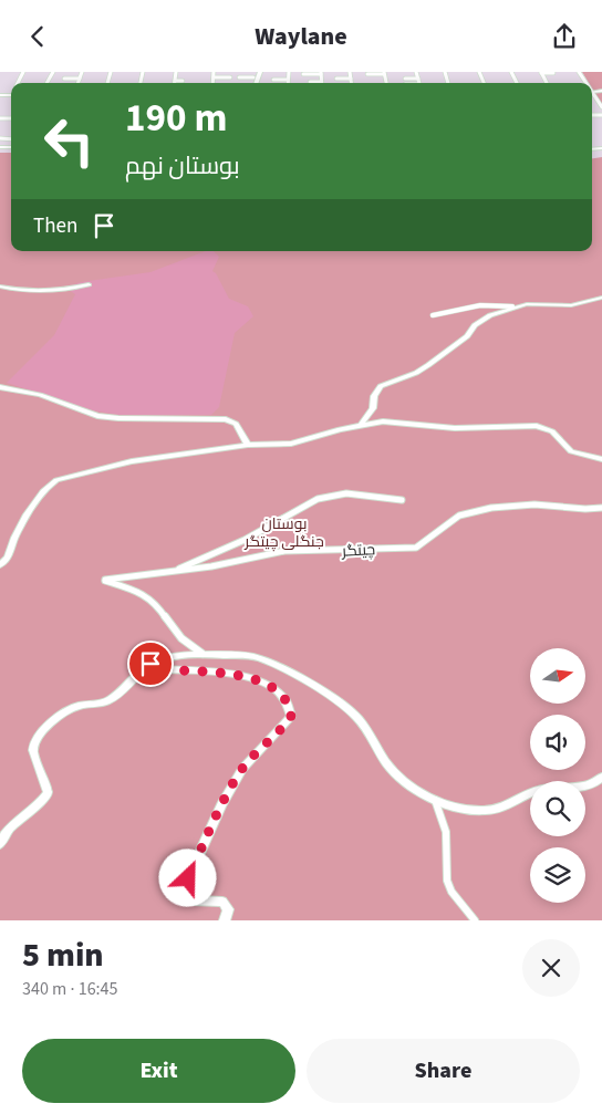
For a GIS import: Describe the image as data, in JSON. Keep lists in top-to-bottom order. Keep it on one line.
{"streets":{"street":["چیتگر"]},"parks":["بوستان جنگلی چیتگر"],"north":"right","page":{"header":"Waylane","turn":["190 m","بوستان نهم"],"then":"Then","heading":["5 min","340 m · 16:45"],"buttons":["Exit","Share"]}}
